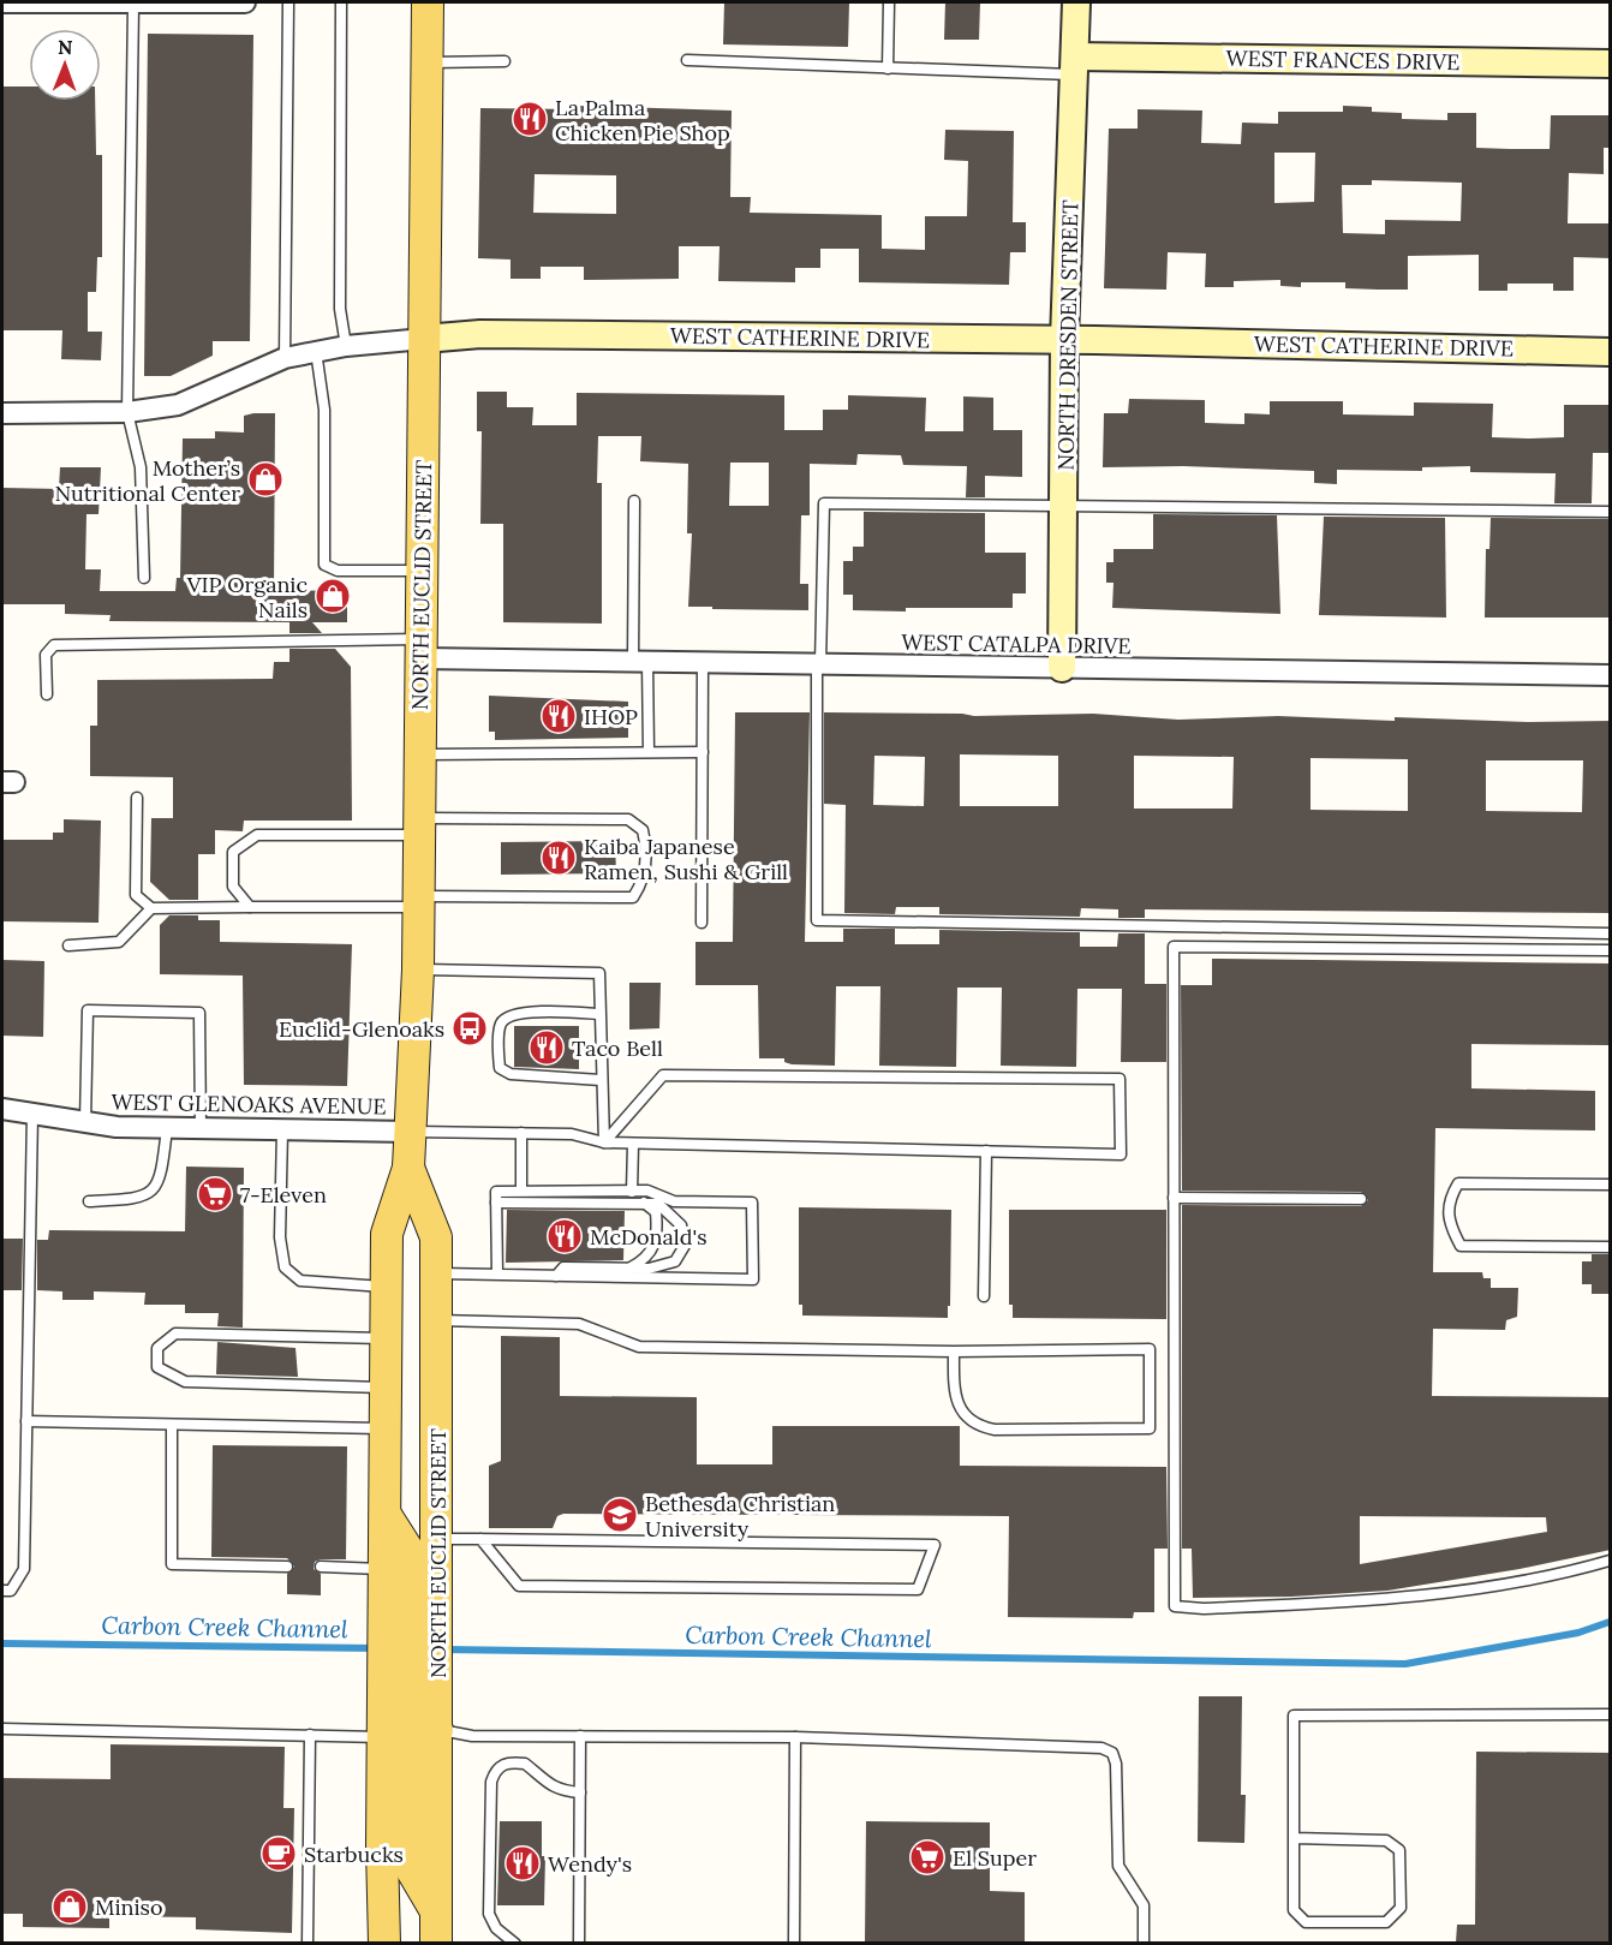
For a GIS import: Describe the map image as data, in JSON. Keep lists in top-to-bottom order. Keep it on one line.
{"streets":{"main road":["NORTH EUCLID STREET"],"street":["WEST FRANCES DRIVE","NORTH DRESDEN STREET","WEST CATHERINE DRIVE","WEST CATALPA DRIVE","WEST GLENOAKS AVENUE"]},"crossings":[["WEST FRANCES DRIVE","NORTH DRESDEN STREET"],["NORTH DRESDEN STREET","WEST CATHERINE DRIVE"],["NORTH DRESDEN STREET","WEST CATALPA DRIVE"],["WEST CATHERINE DRIVE","NORTH EUCLID STREET"],["NORTH EUCLID STREET","WEST CATALPA DRIVE"],["NORTH EUCLID STREET","WEST GLENOAKS AVENUE"]],"water":["Carbon Creek Channel"],"places":{"restaurant":["La Palma Chicken Pie Shop","IHOP","Kaiba Japanese Ramen, Sushi & Grill","Taco Bell","McDonald's","Wendy's"],"shop":["Mother’s Nutritional Center","VIP Organic Nails","Miniso"],"bus stop":["Euclid-Glenoaks"],"supermarket":["7-Eleven","El Super"],"school or university":["Bethesda Christian University"],"cafe":["Starbucks"]},"north":"top"}
